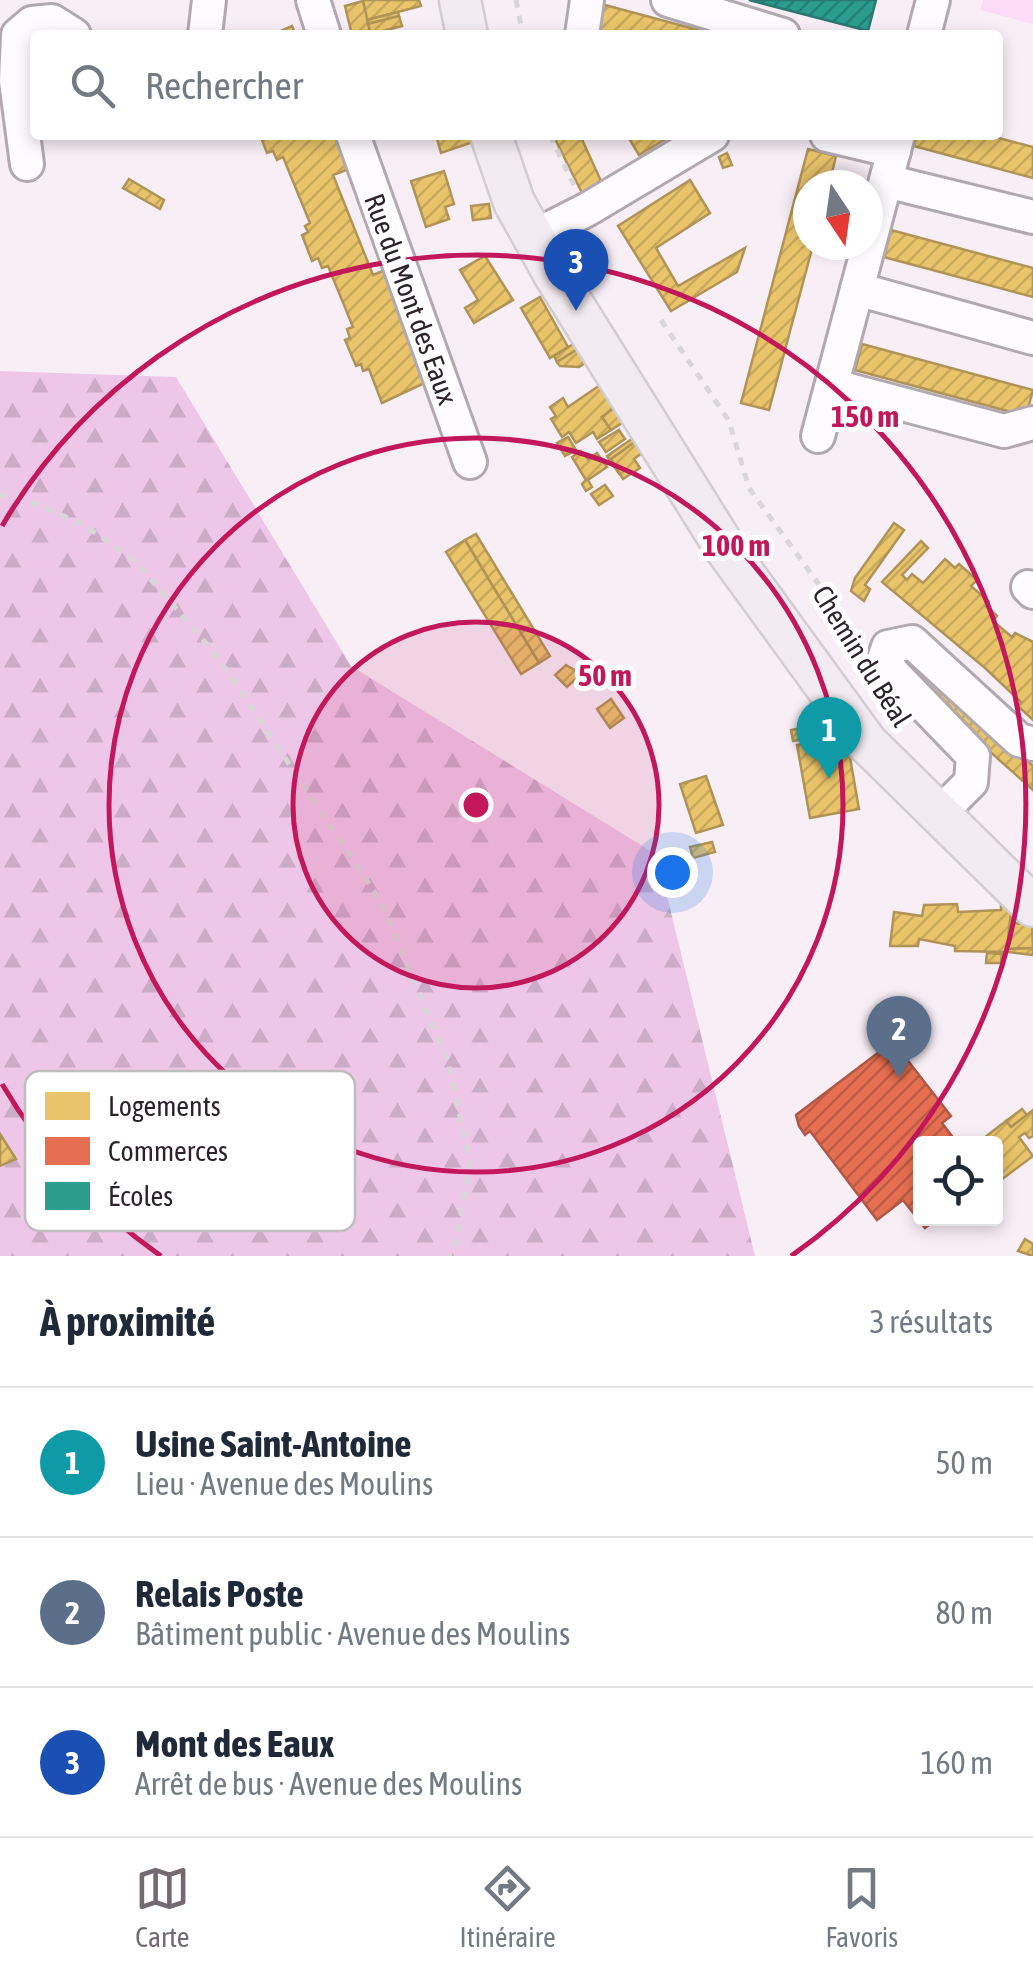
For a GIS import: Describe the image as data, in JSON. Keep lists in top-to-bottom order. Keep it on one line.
{"streets":{"street":["Rue du Mont des Eaux"],"path":["Chemin du Béal"]},"legend":["Logements","Commerces","Écoles"],"north":"bottom","page":{"search":"Rechercher","pins":["3","1","2"],"heading":["À proximité","3 résultats"],"list":[{"mark":"1","name":"Usine Saint-Antoine","note":"Lieu · Avenue des Moulins","value":"50 m"},{"mark":"2","name":"Relais Poste","note":"Bâtiment public · Avenue des Moulins","value":"80 m"},{"mark":"3","name":"Mont des Eaux","note":"Arrêt de bus · Avenue des Moulins","value":"160 m"}],"nav":["Carte","Itinéraire","Favoris"]},"rings":["150 m","100 m","50 m"]}
